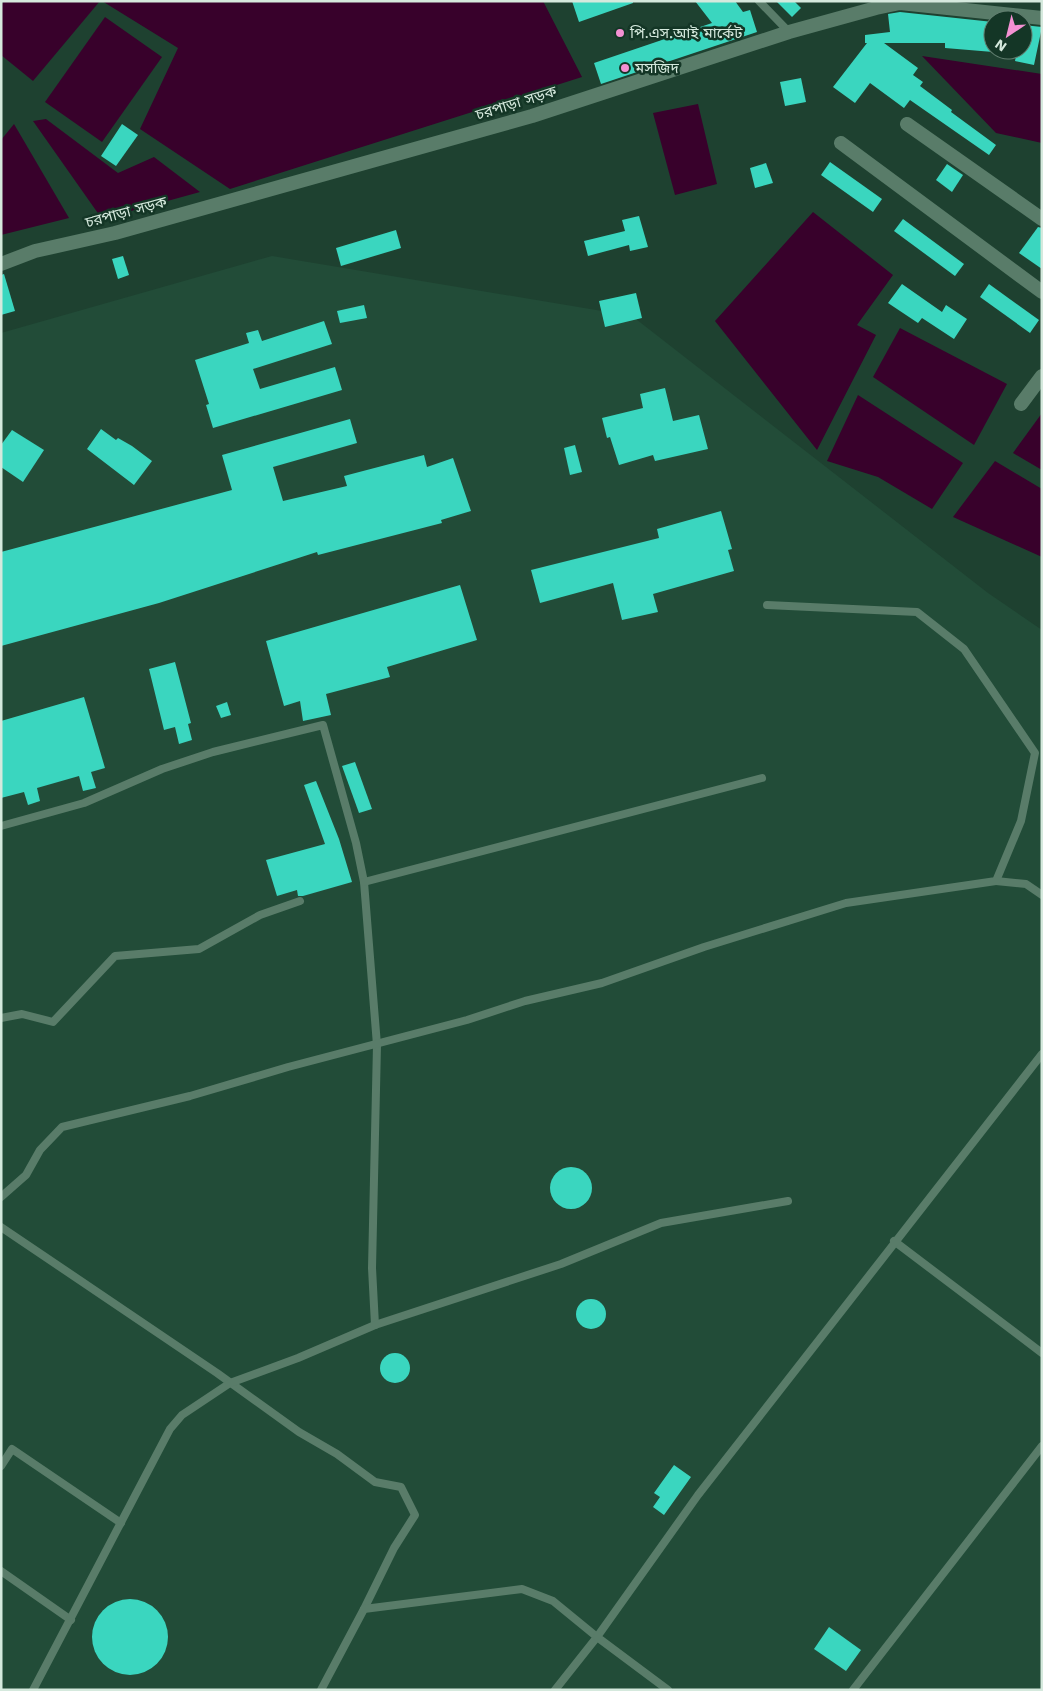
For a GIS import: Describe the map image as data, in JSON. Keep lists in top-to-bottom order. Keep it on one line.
{"streets":{"street":["চরপাড়া সড়ক"]},"places":["পি.এস.আই মার্কেট","মসজিদ"],"north":"bottom left"}
